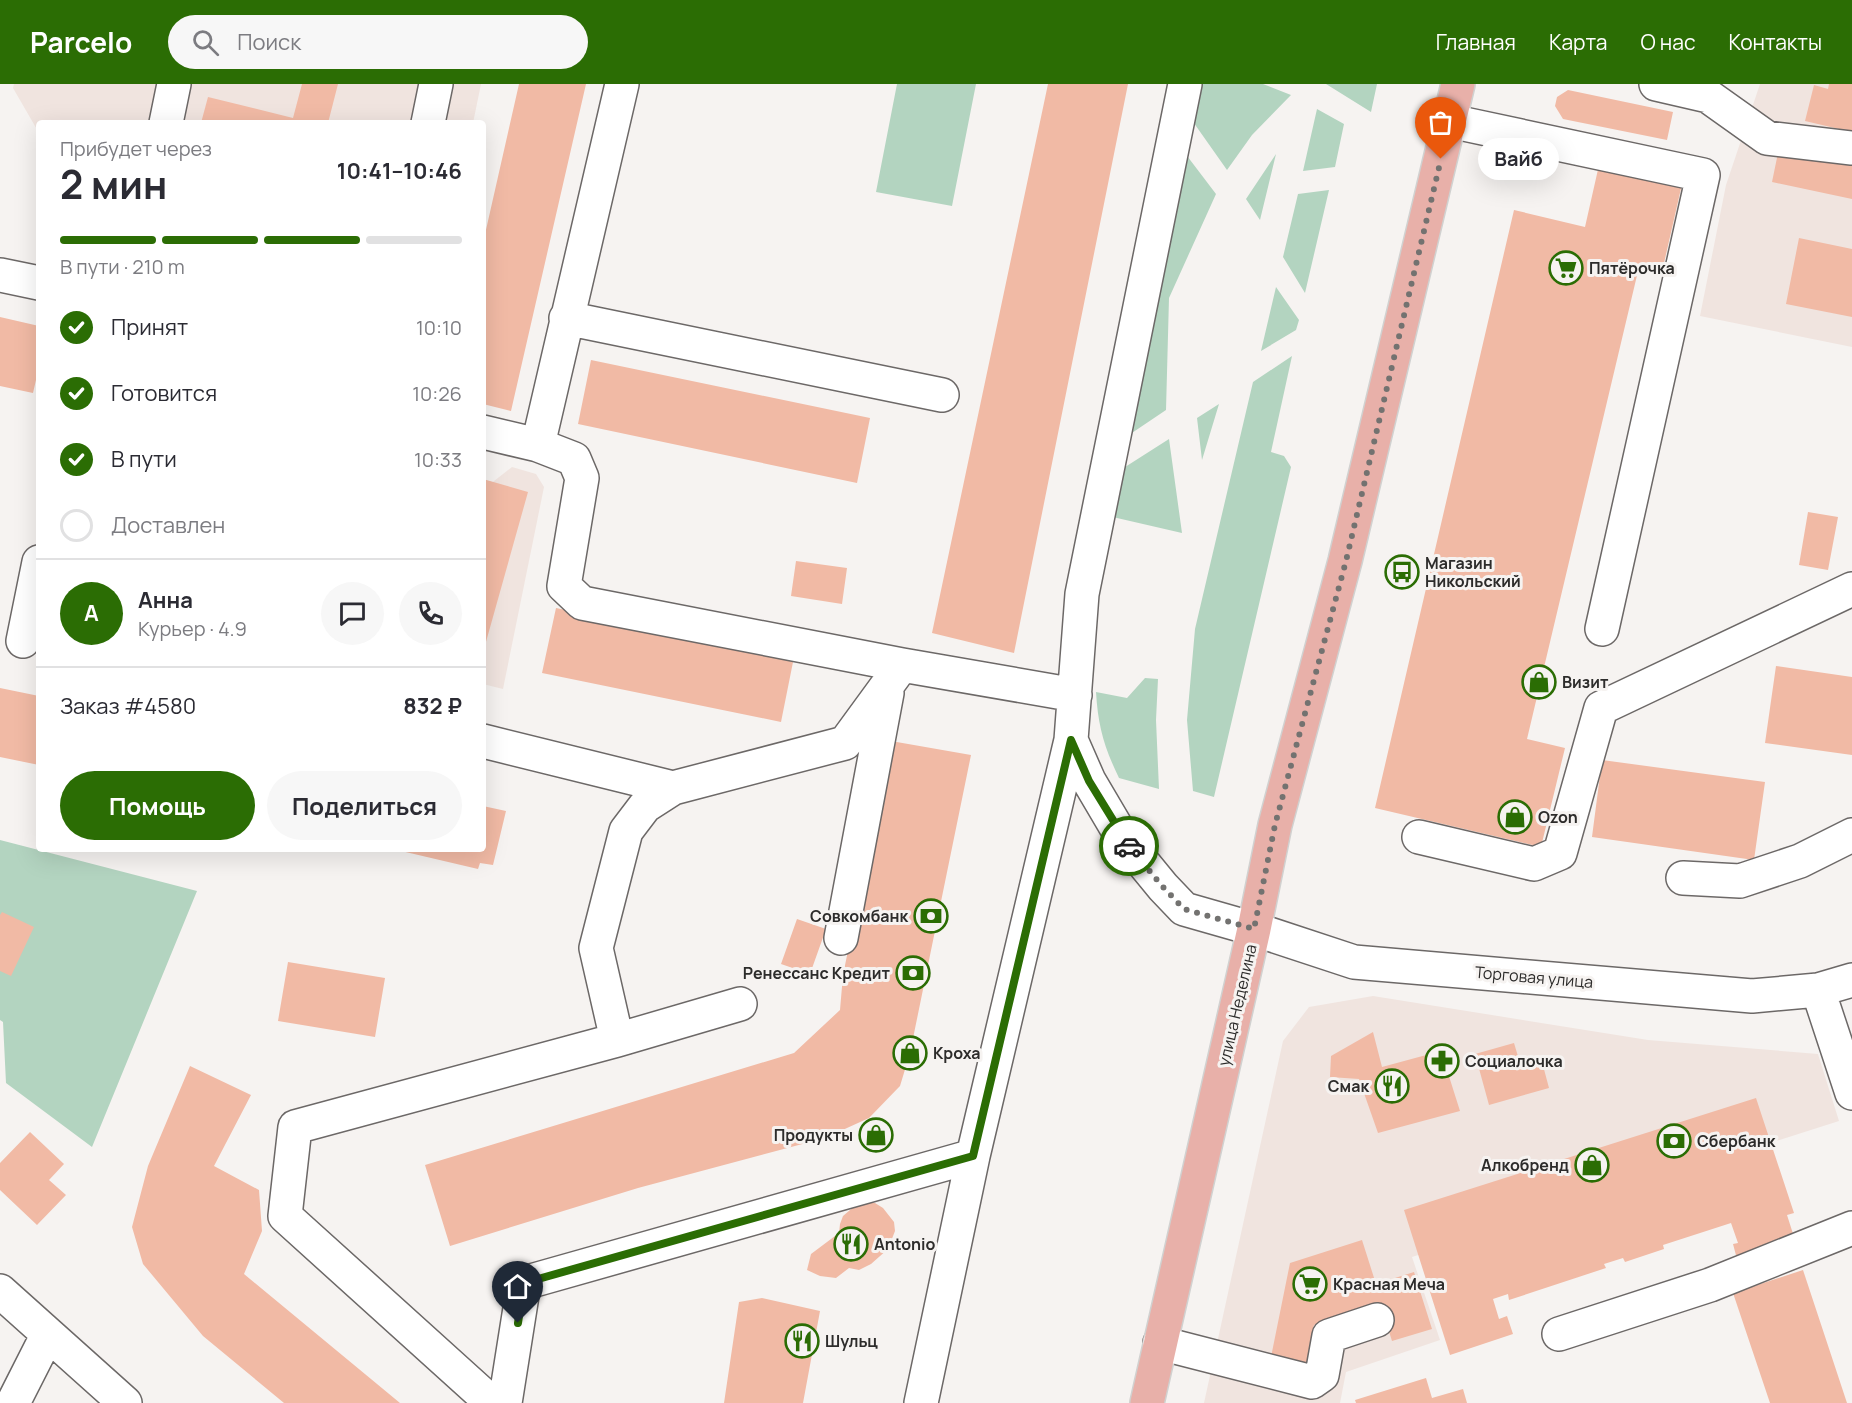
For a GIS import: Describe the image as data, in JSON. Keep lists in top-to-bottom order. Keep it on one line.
{"streets":{"main road":["улица Неделина"],"street":["Торговая улица"]},"crossings":[["Торговая улица","улица Неделина"]],"places":{"other":["Вайб"],"supermarket":["Пятёрочка","Красная Меча"],"bus stop":["Магазин Никольский"],"shop":["Визит","Ozon","Кроха","Продукты","Алкобренд"],"bank":["Совкомбанк","Ренессанс Кредит","Сбербанк"],"pharmacy":["Социалочка"],"restaurant":["Смак","Antonio","Шульц"]},"page":{"header":"Parcelo","search":"Поиск","nav":["Главная","Карта","О нас","Контакты"],"heading":["2 мин","Прибудет через","10:41–10:46"],"panel":["Анна","Курьер · 4.9","Заказ #4580","832 ₽"],"bubble":"Вайб","bar":"В пути · 210 m","list":[["Принят","10:10"],["Готовится","10:26"],["В пути","10:33"],"Доставлен"],"round":"А","buttons":["Помощь","Поделиться"]}}
